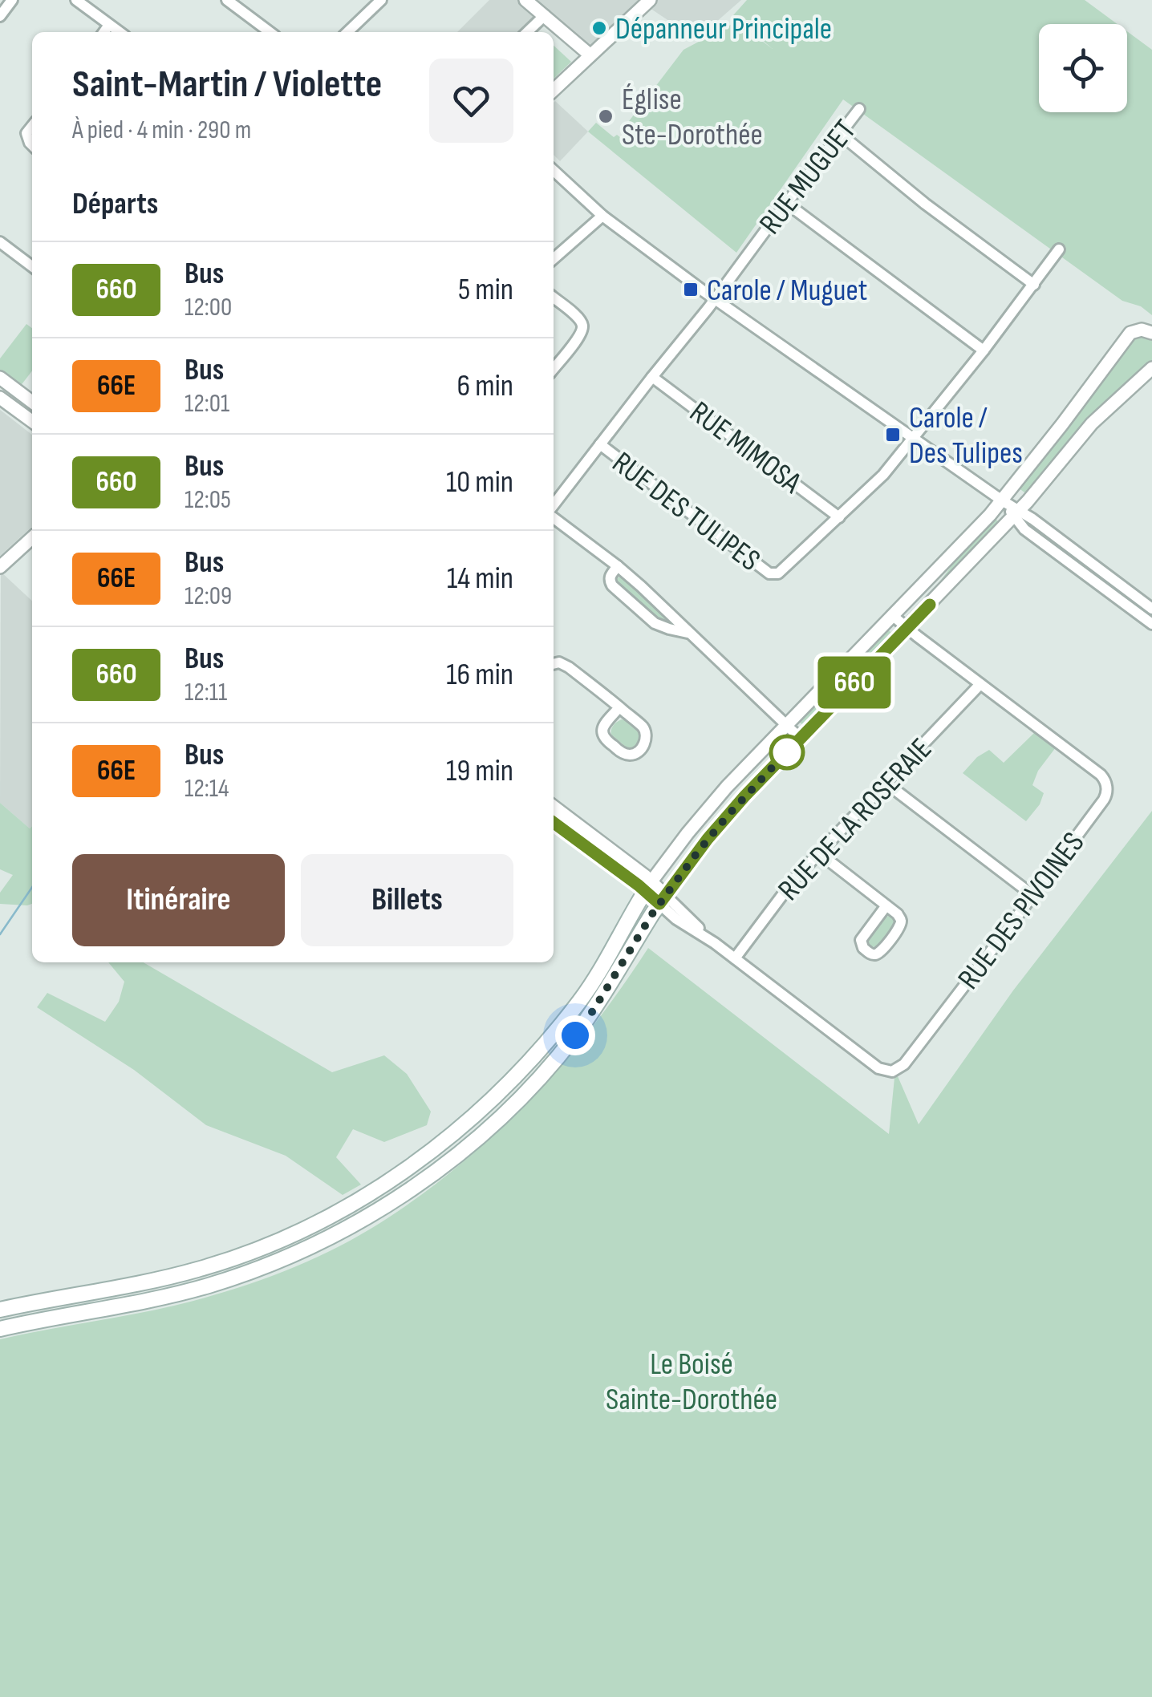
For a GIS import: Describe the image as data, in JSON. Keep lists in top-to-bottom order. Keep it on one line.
{"streets":{"street":["RUE MUGUET","RUE MIMOSA","RUE DES TULIPES","RUE DE LA ROSERAIE","RUE DES PIVOINES"]},"crossings":[["RUE MUGUET","RUE MIMOSA"],["RUE MUGUET","RUE DES TULIPES"],["RUE MIMOSA","RUE DES TULIPES"],["RUE DE LA ROSERAIE","RUE DES PIVOINES"]],"parks":["Le Boisé Sainte-Dorothée"],"places":{"other":["Dépanneur Principale","Église Ste-Dorothée"],"transit":["Carole / Muguet","Carole / Des Tulipes"]},"lines":["bus line 66O"],"page":{"on_map":"66O","heading":[["Saint-Martin / Violette","À pied · 4 min · 290 m"],"Départs"],"list":[{"mark":"66O","name":"Bus","note":"12:00","value":"5 min"},{"mark":"66E","name":"Bus","note":"12:01","value":"6 min"},{"mark":"66O","name":"Bus","note":"12:05","value":"10 min"},{"mark":"66E","name":"Bus","note":"12:09","value":"14 min"},{"mark":"66O","name":"Bus","note":"12:11","value":"16 min"},{"mark":"66E","name":"Bus","note":"12:14","value":"19 min"}],"buttons":["Itinéraire","Billets"]}}
